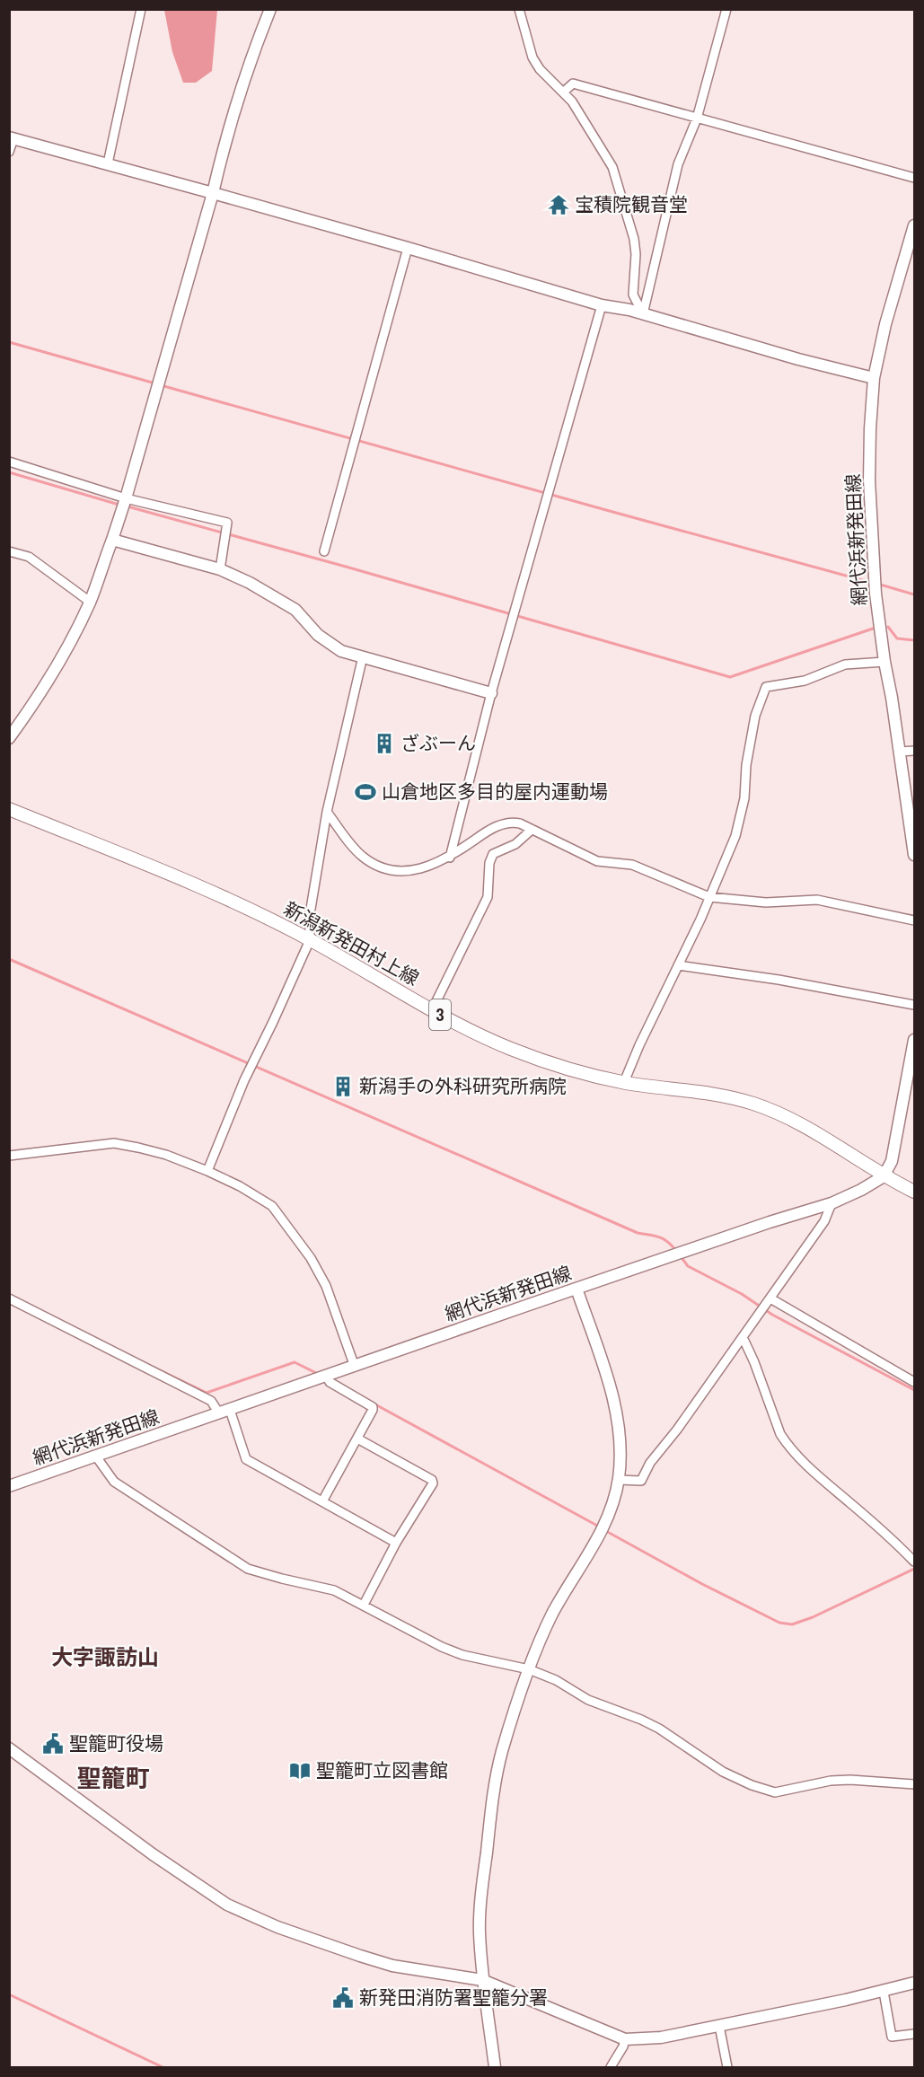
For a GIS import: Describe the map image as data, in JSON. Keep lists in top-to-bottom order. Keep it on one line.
{"streets":{"main road":["新潟新発田村上線","3"],"street":["網代浜新発田線"]},"crossings":[["網代浜新発田線","新潟新発田村上線"]],"districts":["大字諏訪山","聖籠町"],"places":{"temple":["宝積院観音堂"],"building":["ざぶーん","新潟手の外科研究所病院"],"sports":["山倉地区多目的屋内運動場"],"public building":["聖籠町役場","新発田消防署聖籠分署"],"library":["聖籠町立図書館"]}}
